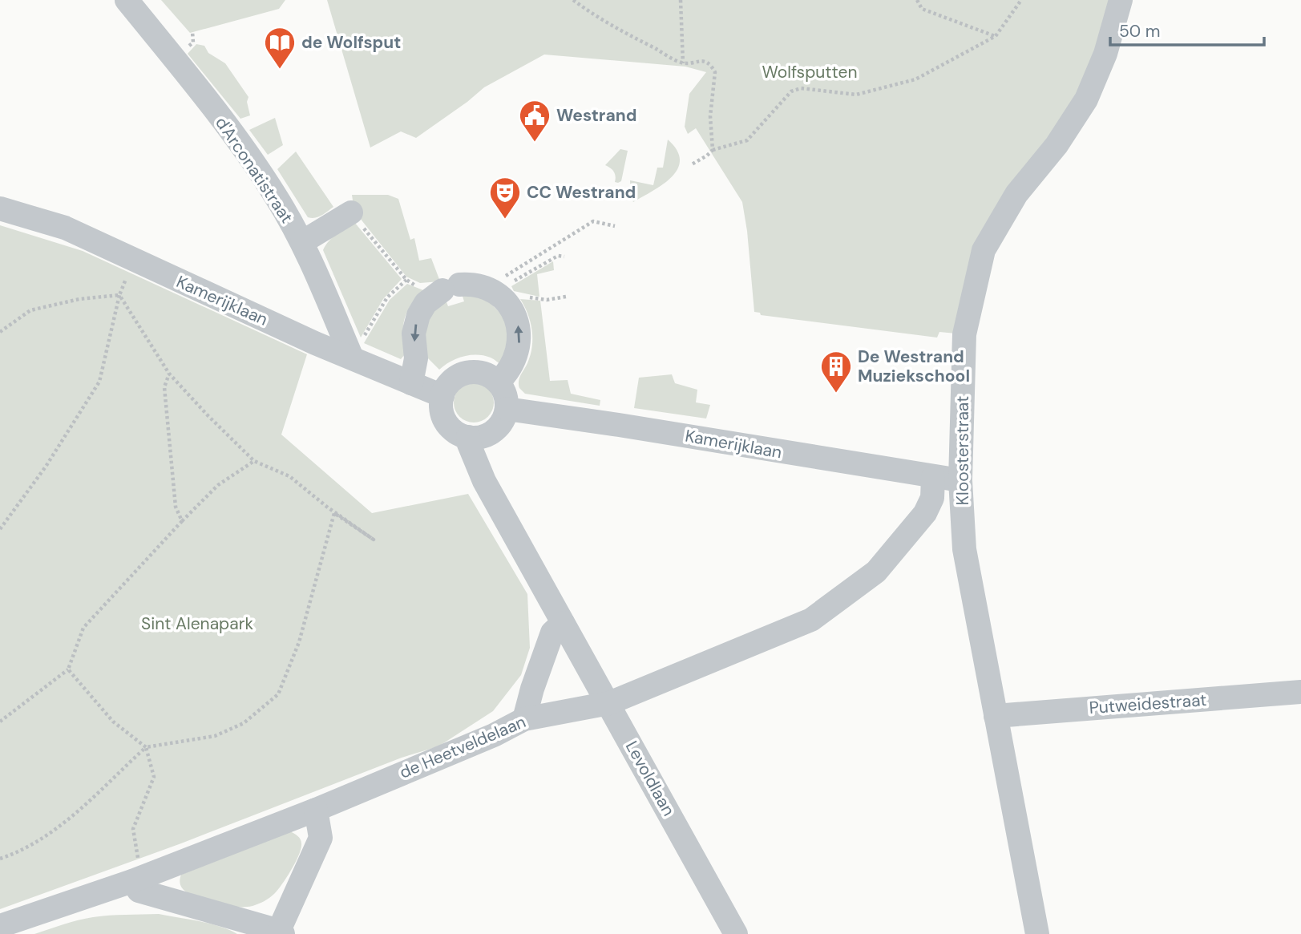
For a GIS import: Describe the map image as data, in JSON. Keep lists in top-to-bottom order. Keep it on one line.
{"streets":{"street":["d'Arconatistraat","Kamerijklaan","Kloosterstraat","Putweidestraat","de Heetveldelaan","Levoldlaan"]},"crossings":[["d'Arconatistraat","Kamerijklaan"],["Kamerijklaan","Kloosterstraat"],["Kamerijklaan","de Heetveldelaan"],["Kamerijklaan","Levoldlaan"],["Kloosterstraat","Putweidestraat"],["de Heetveldelaan","Levoldlaan"]],"parks":["Wolfsputten","Sint Alenapark"],"places":{"library":["de Wolfsput"],"public building":["Westrand"],"theatre":["CC Westrand"],"building":["De Westrand Muziekschool"]},"scale_bar":"50 m"}
